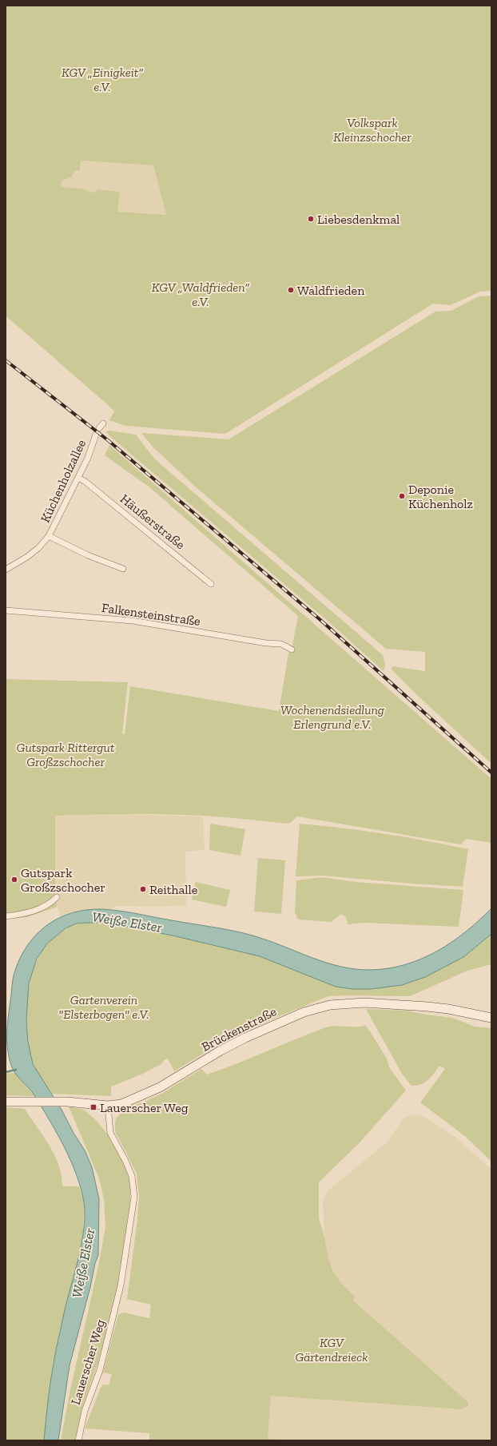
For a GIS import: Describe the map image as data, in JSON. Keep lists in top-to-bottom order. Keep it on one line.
{"streets":{"main road":["Brückenstraße"],"street":["Küchenholzallee","Häußerstraße","Falkensteinstraße","Lauerscher Weg"]},"crossings":[["Küchenholzallee","Häußerstraße"],["Brückenstraße","Lauerscher Weg"]],"water":["Weiße Elster"],"parks":["KGV „Einigkeit“ e.V.","Volkspark Kleinzschocher","KGV „Waldfrieden“ e.V.","Wochenendsiedlung Erlengrund e.V.","Gutspark Rittergut Großzschocher","Gartenverein \"Elsterbogen\" e.V.","KGV Gärtendreieck"],"places":{"other":["Liebesdenkmal","Waldfrieden","Deponie Küchenholz","Gutspark Großzschocher","Reithalle"],"transit":["Lauerscher Weg"]}}
